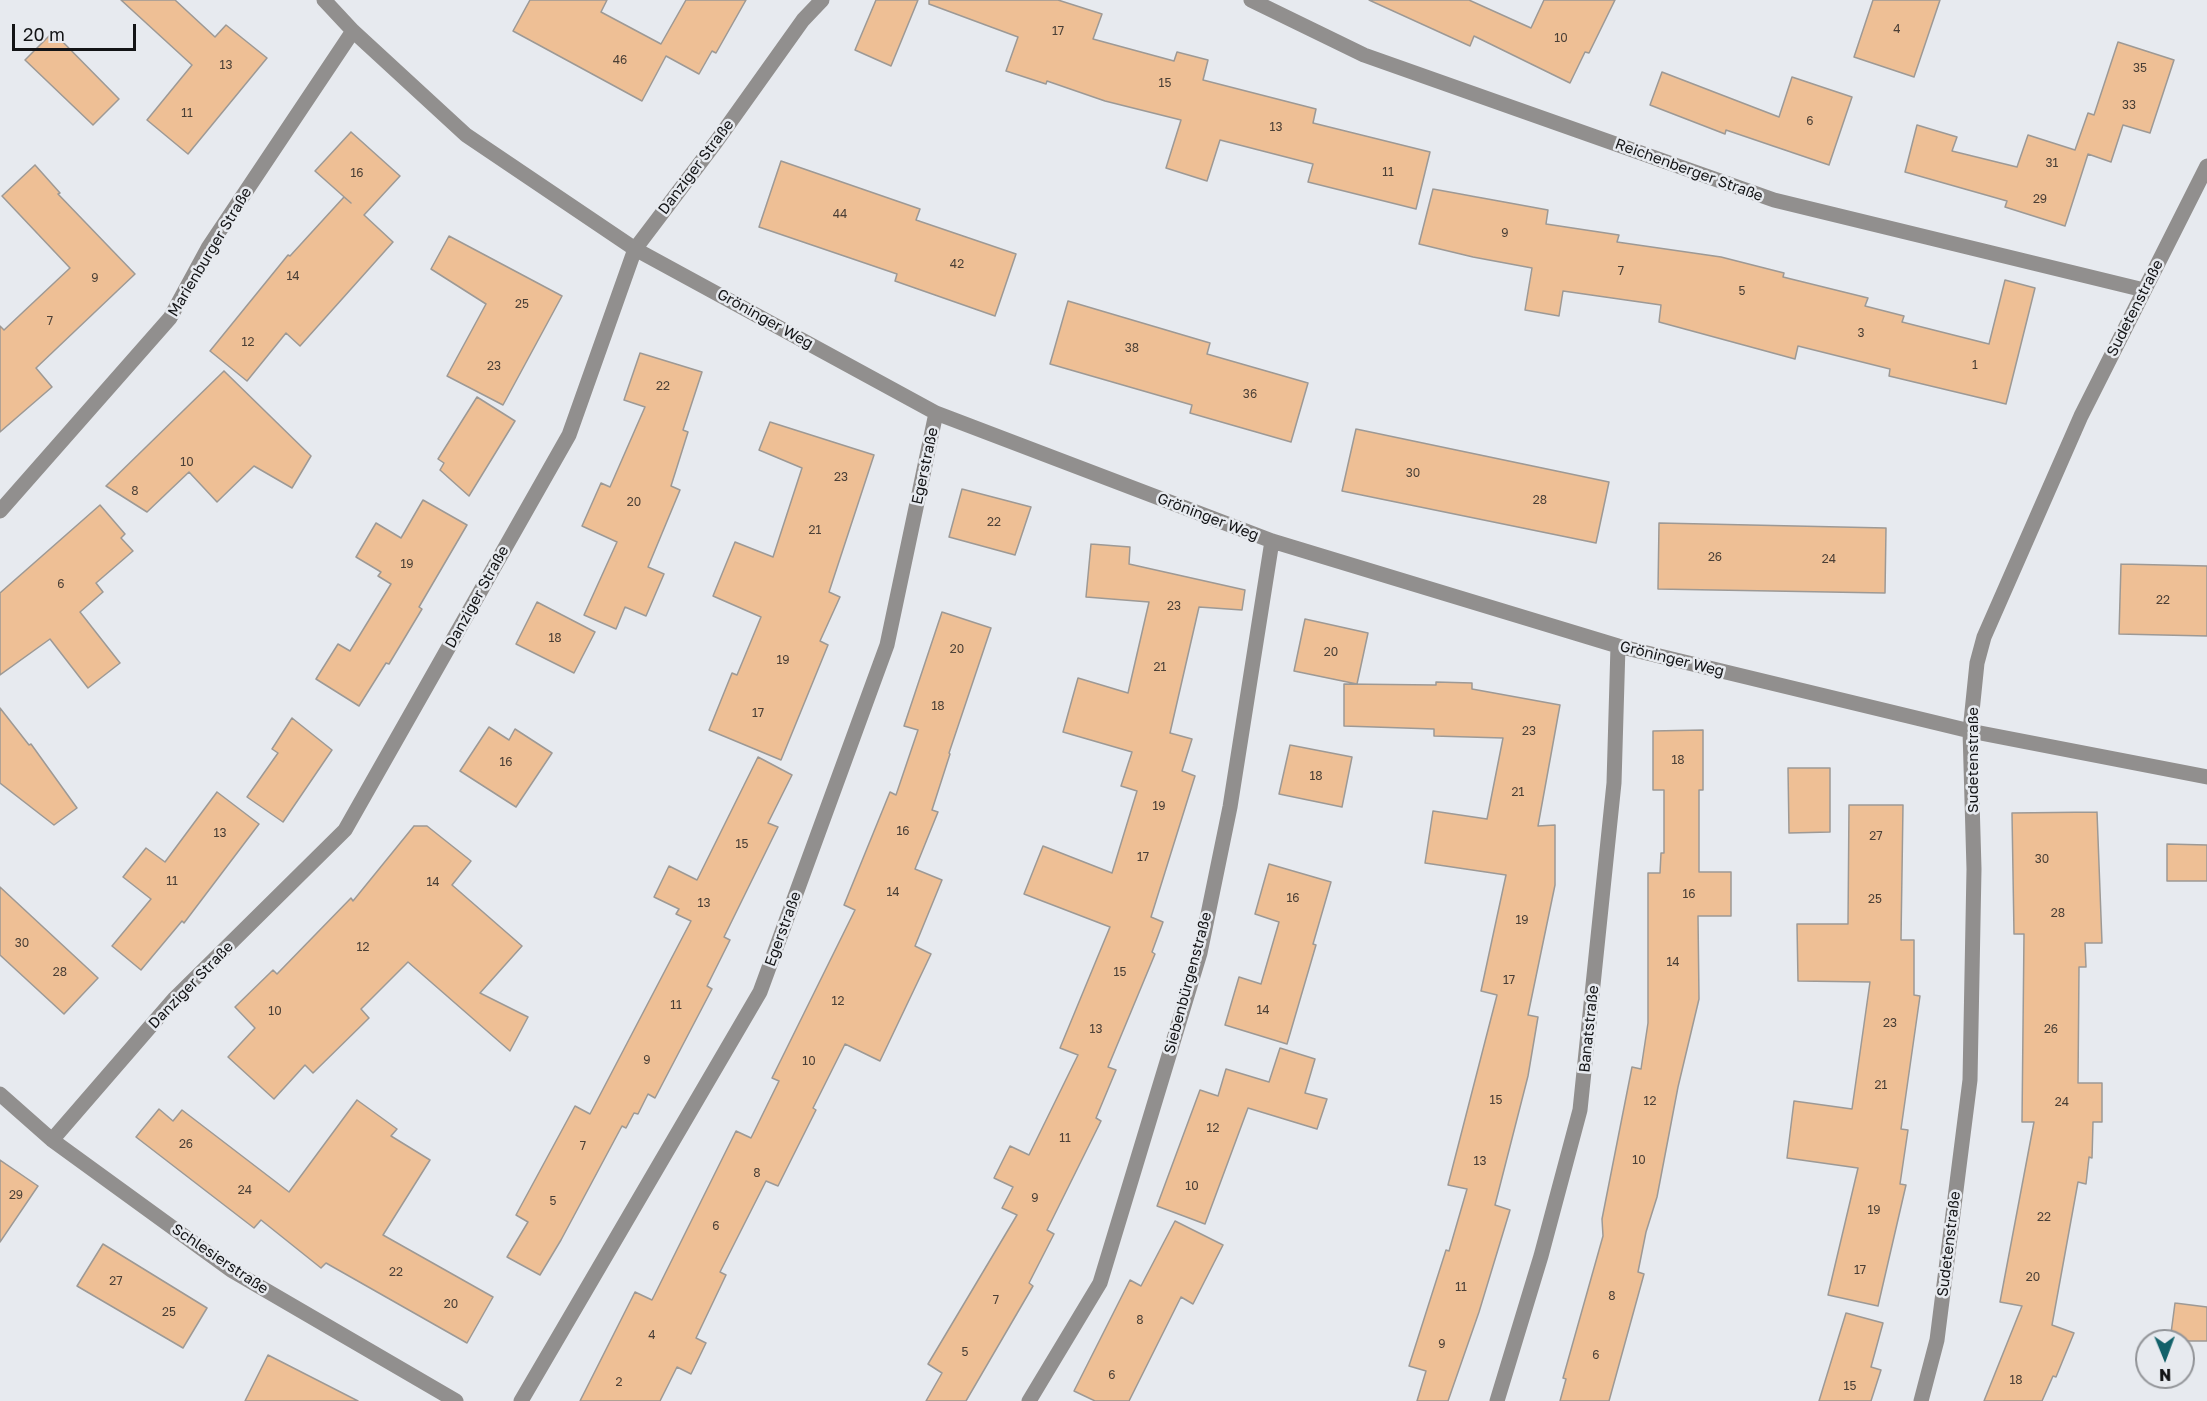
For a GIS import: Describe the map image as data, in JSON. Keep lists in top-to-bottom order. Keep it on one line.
{"streets":{"street":["Danziger Straße","Reichenberger Straße","Marienburger Straße","Sudetenstraße","Gröninger Weg","Egerstraße","Siebenbürgenstraße","Banatstraße","Schlesierstraße"]},"crossings":[["Danziger Straße","Gröninger Weg"],["Danziger Straße","Schlesierstraße"],["Reichenberger Straße","Sudetenstraße"],["Marienburger Straße","Gröninger Weg"],["Sudetenstraße","Gröninger Weg"],["Gröninger Weg","Egerstraße"],["Gröninger Weg","Siebenbürgenstraße"],["Gröninger Weg","Banatstraße"]],"house_numbers":["4","17","10","46","13","35","15","33","11","6","13","31","11","16","29","44","9","42","7","14","9","5","25","7","3","12","38","1","23","22","36","10","30","23","8","28","20","22","21","26","24","19","6","22","23","18","20","20","19","21","18","17","23","18","16","18","21","19","16","13","27","15","17","30","11","14","14","16","16","25","13","28","19","30","12","14","28","15","17","12","11","14","10","23","13","26","9","10","21","15","12","24","12","11","26","7","10","13","8","10","24","29","9","5","19","22","6","17","22","20","27","11","8","7","20","25","8","4","9","5","6","6","18","2","15"],"scale_bar":"20 m","north":"bottom"}
